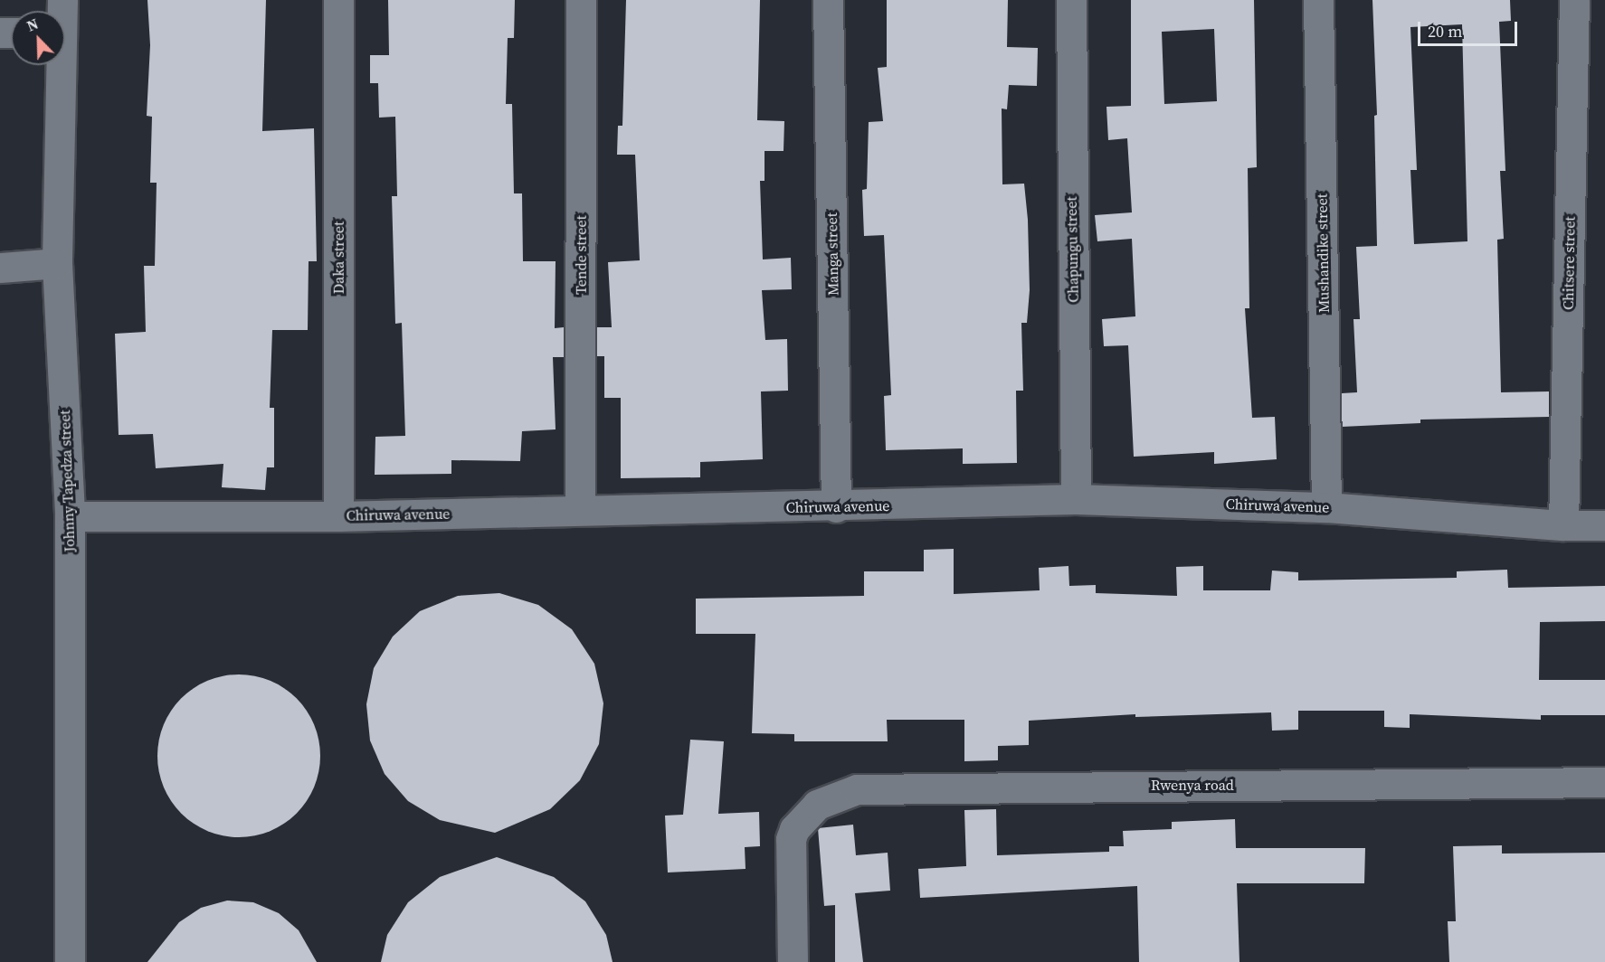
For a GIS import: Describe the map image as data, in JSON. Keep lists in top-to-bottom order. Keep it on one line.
{"streets":{"street":["Chapungu street","Mushandike street","Manga street","Tende street","Daka street","Chitsere street","Johnny Tapedza street","Chiruwa avenue","Rwenya road"]},"crossings":[["Chapungu street","Chiruwa avenue"],["Mushandike street","Chiruwa avenue"],["Manga street","Chiruwa avenue"],["Tende street","Chiruwa avenue"],["Daka street","Chiruwa avenue"],["Chitsere street","Chiruwa avenue"],["Johnny Tapedza street","Chiruwa avenue"]],"scale_bar":"20 m","north":"top left"}
